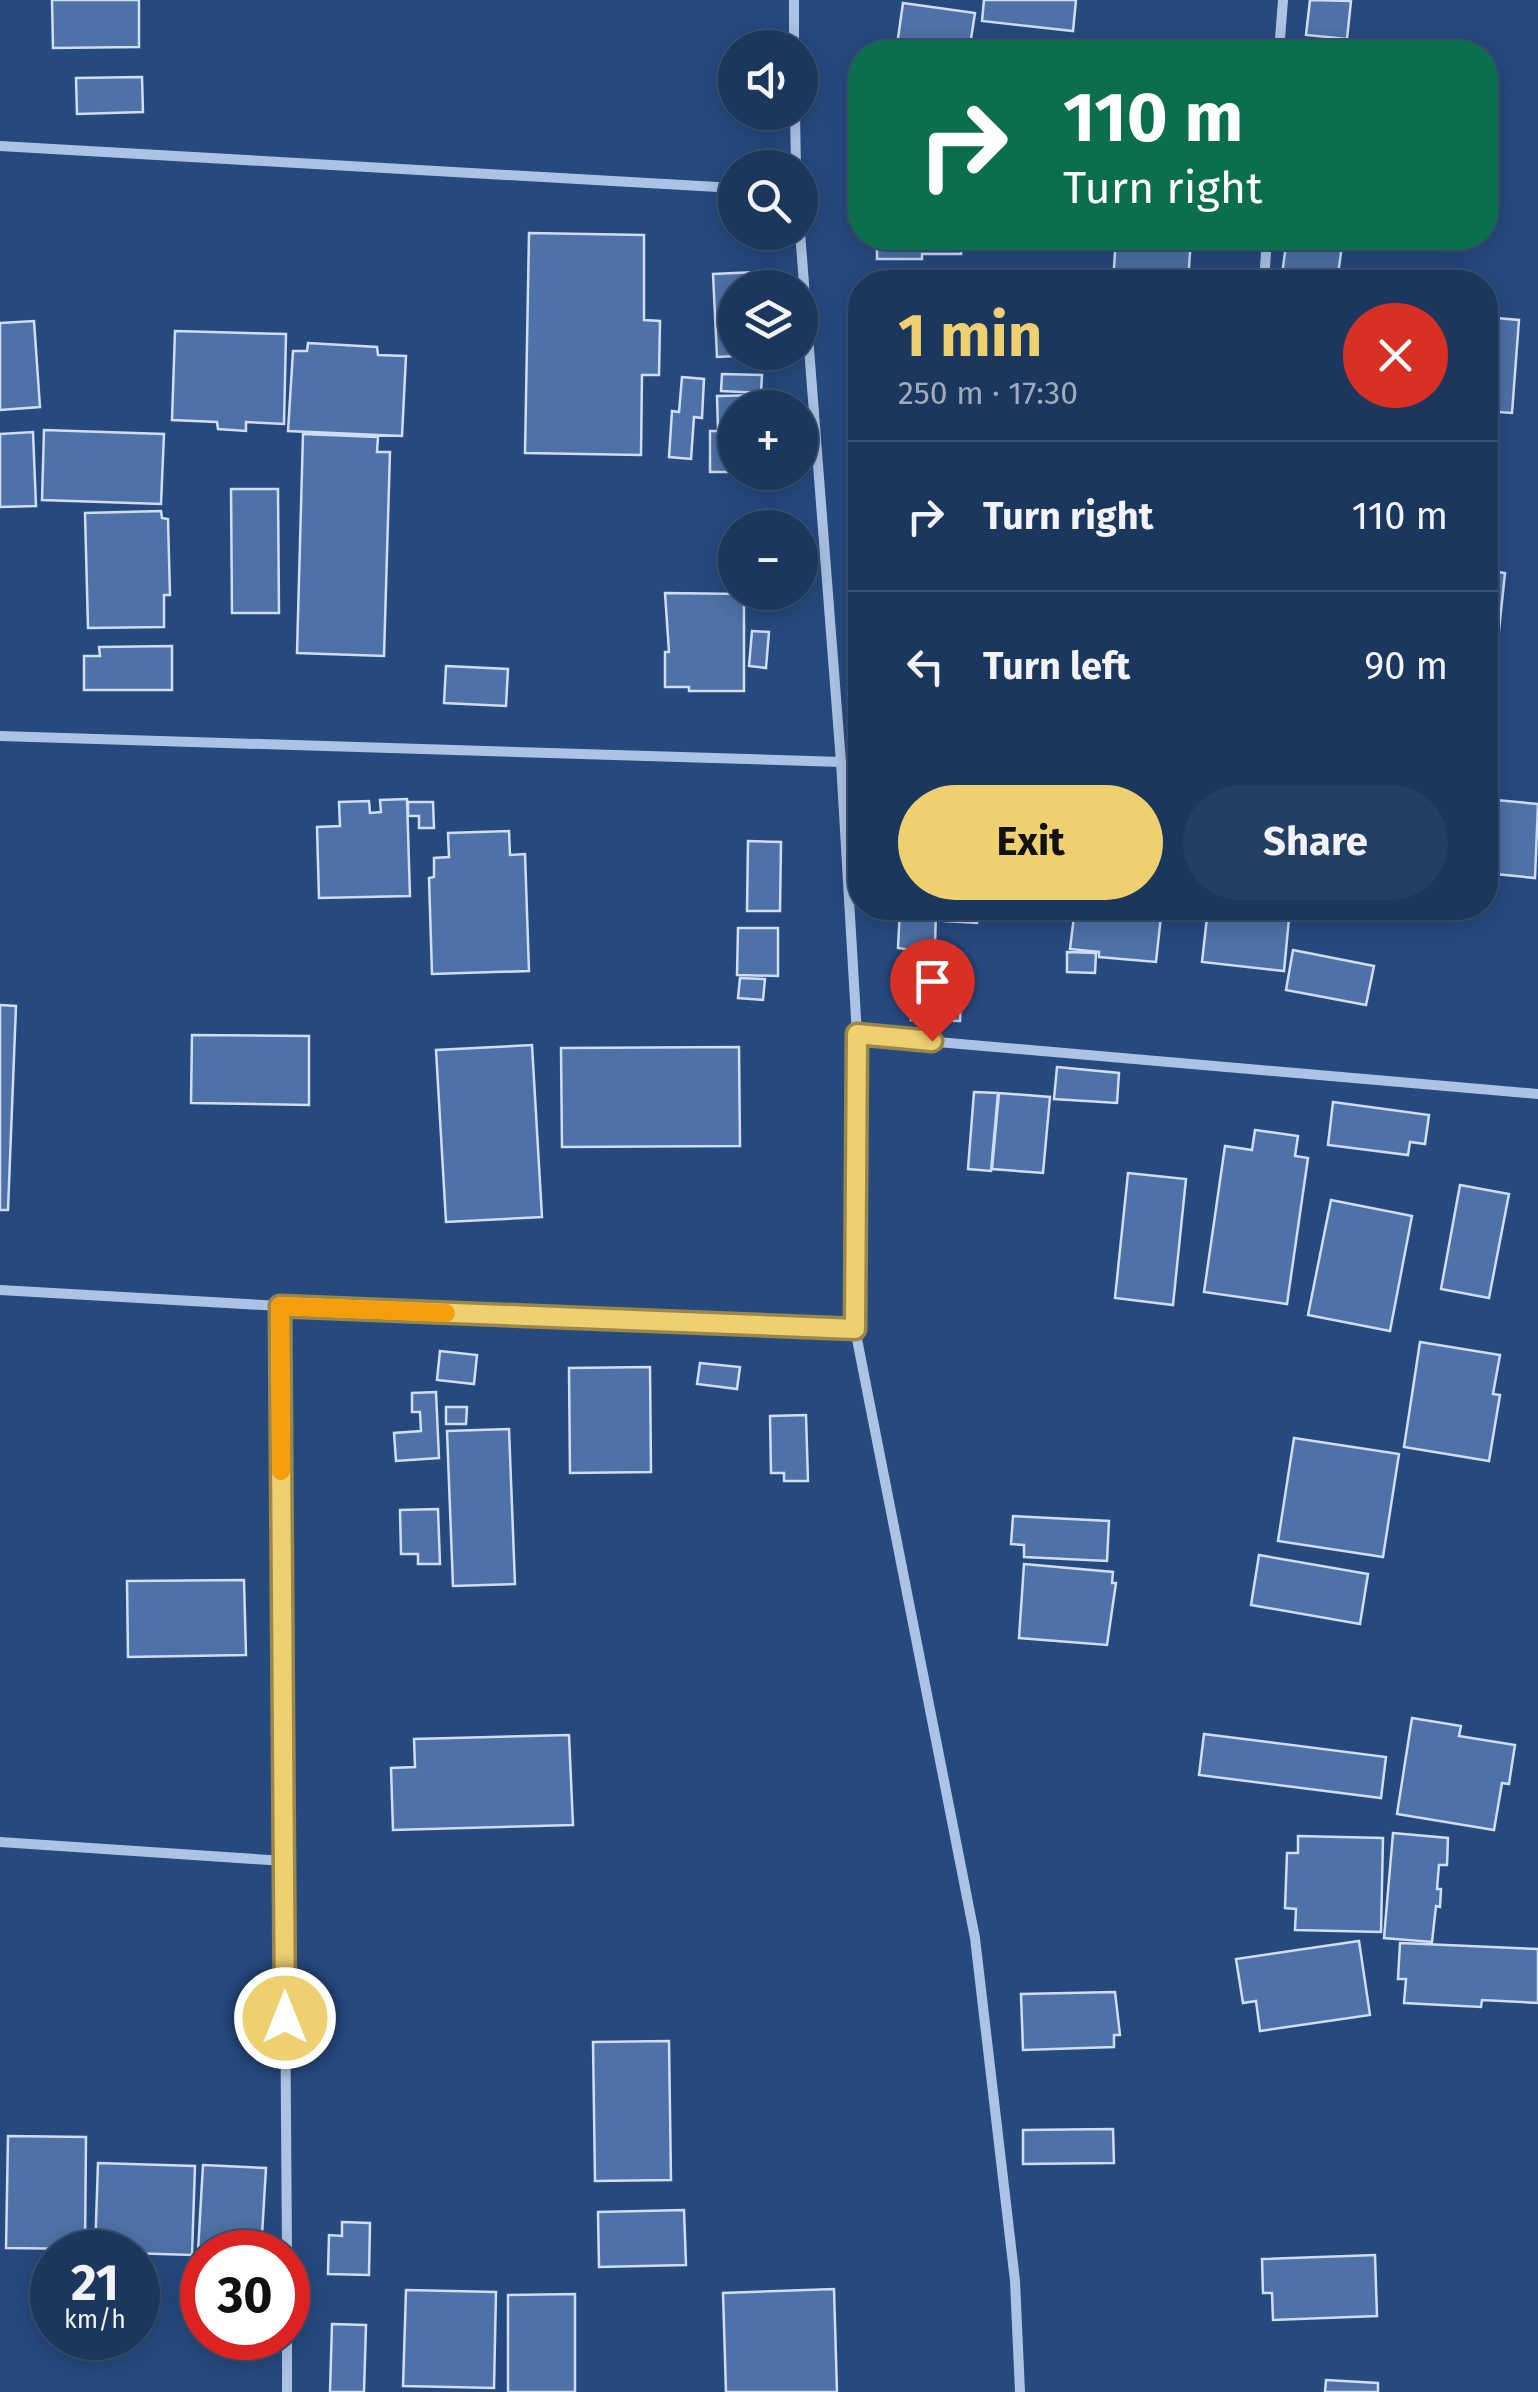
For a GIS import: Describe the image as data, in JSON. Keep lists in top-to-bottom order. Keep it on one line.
{"page":{"map_buttons":["+","−"],"turn":["110 m","Turn right"],"heading":["1 min","250 m · 17:30"],"list":[{"name":"Turn right","value":"110 m"},{"name":"Turn left","value":"90 m"}],"buttons":["Exit","Share"],"speed":"21 km/h","limit":"30"}}
